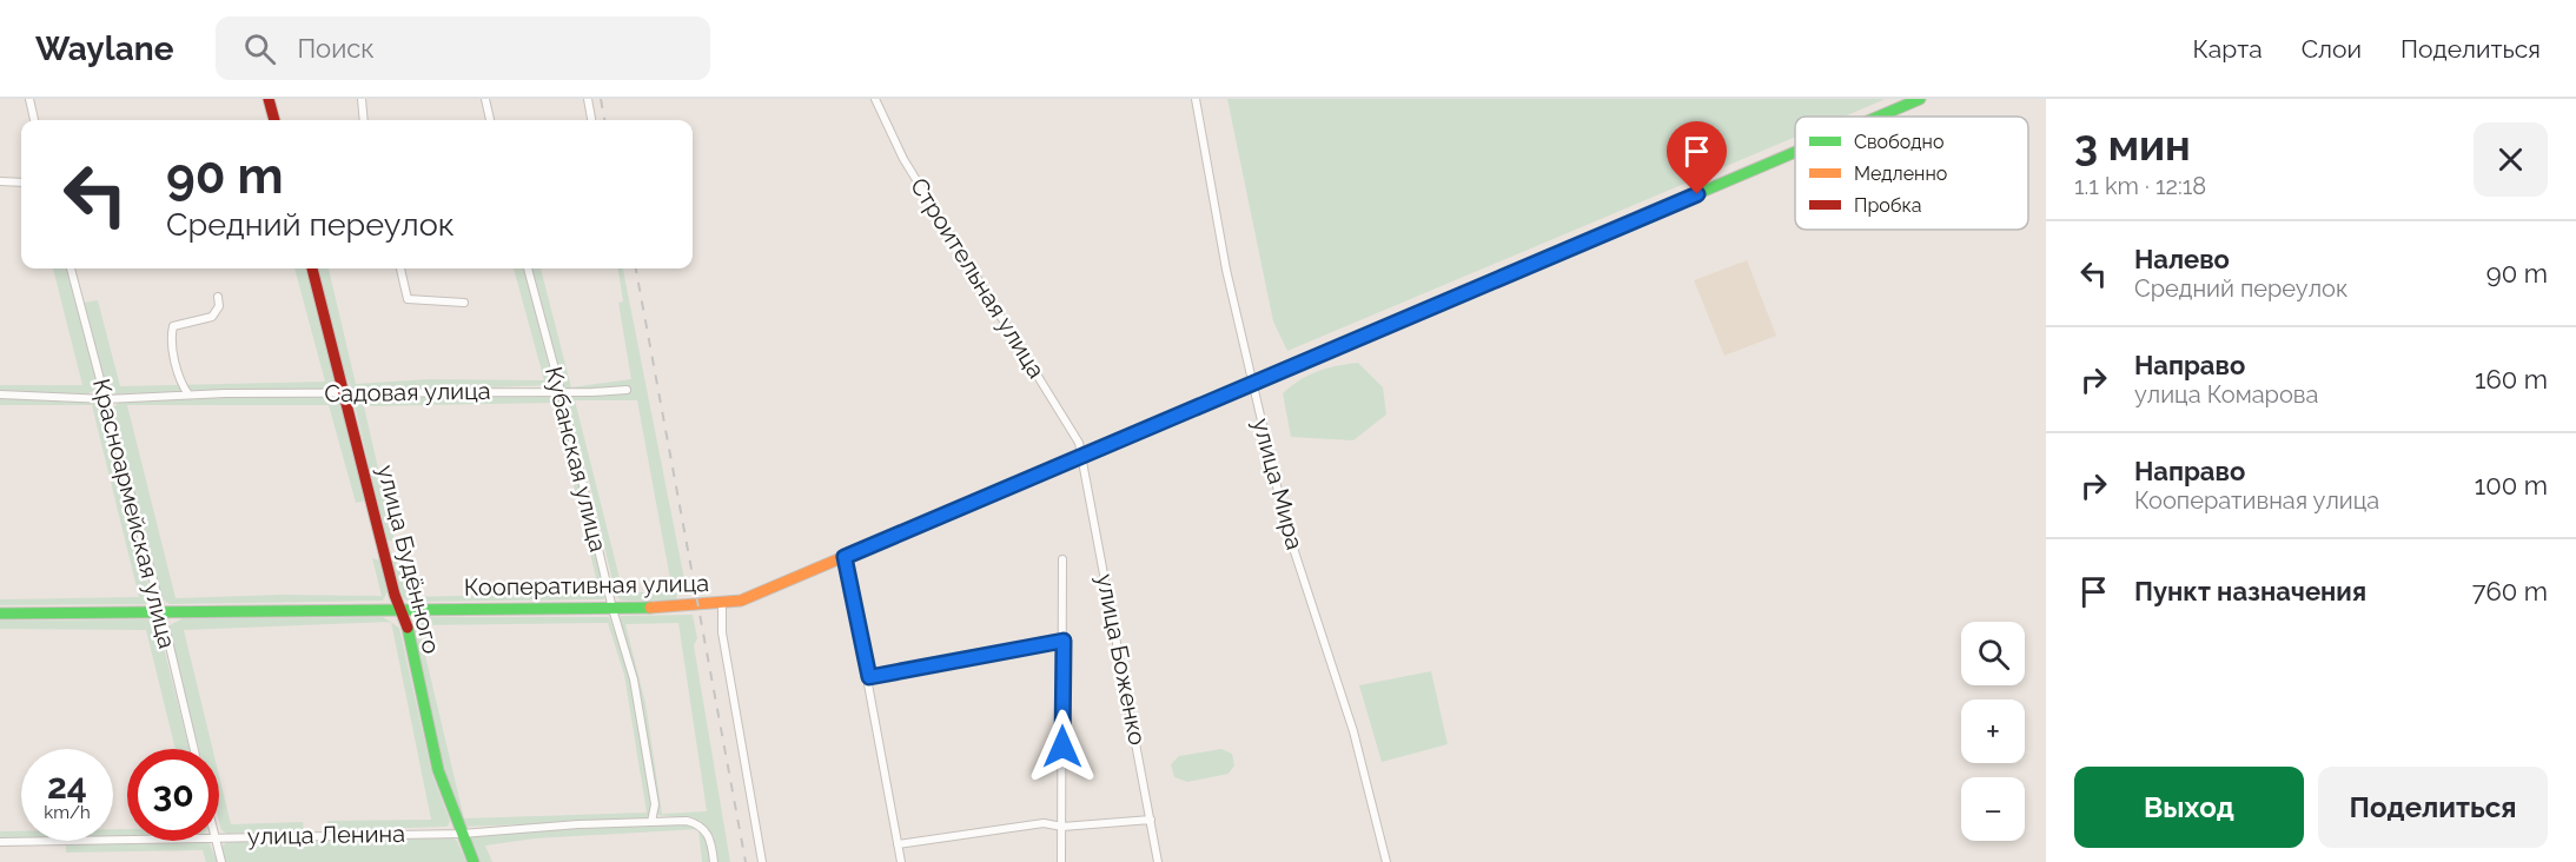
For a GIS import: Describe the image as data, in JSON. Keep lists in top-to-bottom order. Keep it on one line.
{"streets":{"street":["Строительная улица","Садовая улица","Кубанская улица","улица Мира","Красноармейская улица","улица Будённого","Кооперативная улица","улица Боженко","улица Ленина"]},"crossings":[["Строительная улица","Кооперативная улица"],["Строительная улица","улица Боженко"],["Садовая улица","Кубанская улица"],["Садовая улица","Красноармейская улица"],["Садовая улица","улица Будённого"],["Кубанская улица","Кооперативная улица"],["Кубанская улица","улица Ленина"],["улица Мира","Кооперативная улица"],["Красноармейская улица","Кооперативная улица"],["улица Будённого","Кооперативная улица"],["улица Будённого","улица Ленина"],["Кооперативная улица","улица Боженко"]],"legend":["Свободно","Медленно","Пробка"],"page":{"header":"Waylane","search":"Поиск","nav":["Карта","Слои","Поделиться"],"heading":["3 мин","1.1 km · 12:18"],"turn":["90 m","Средний переулок"],"list":[{"name":"Налево","note":"Средний переулок","value":"90 m"},{"name":"Направо","note":"улица Комарова","value":"160 m"},{"name":"Направо","note":"Кооперативная улица","value":"100 m"},{"name":"Пункт назначения","value":"760 m"}],"map_buttons":["+","−"],"speed":"24 km/h","limit":"30","buttons":["Выход","Поделиться"]}}
